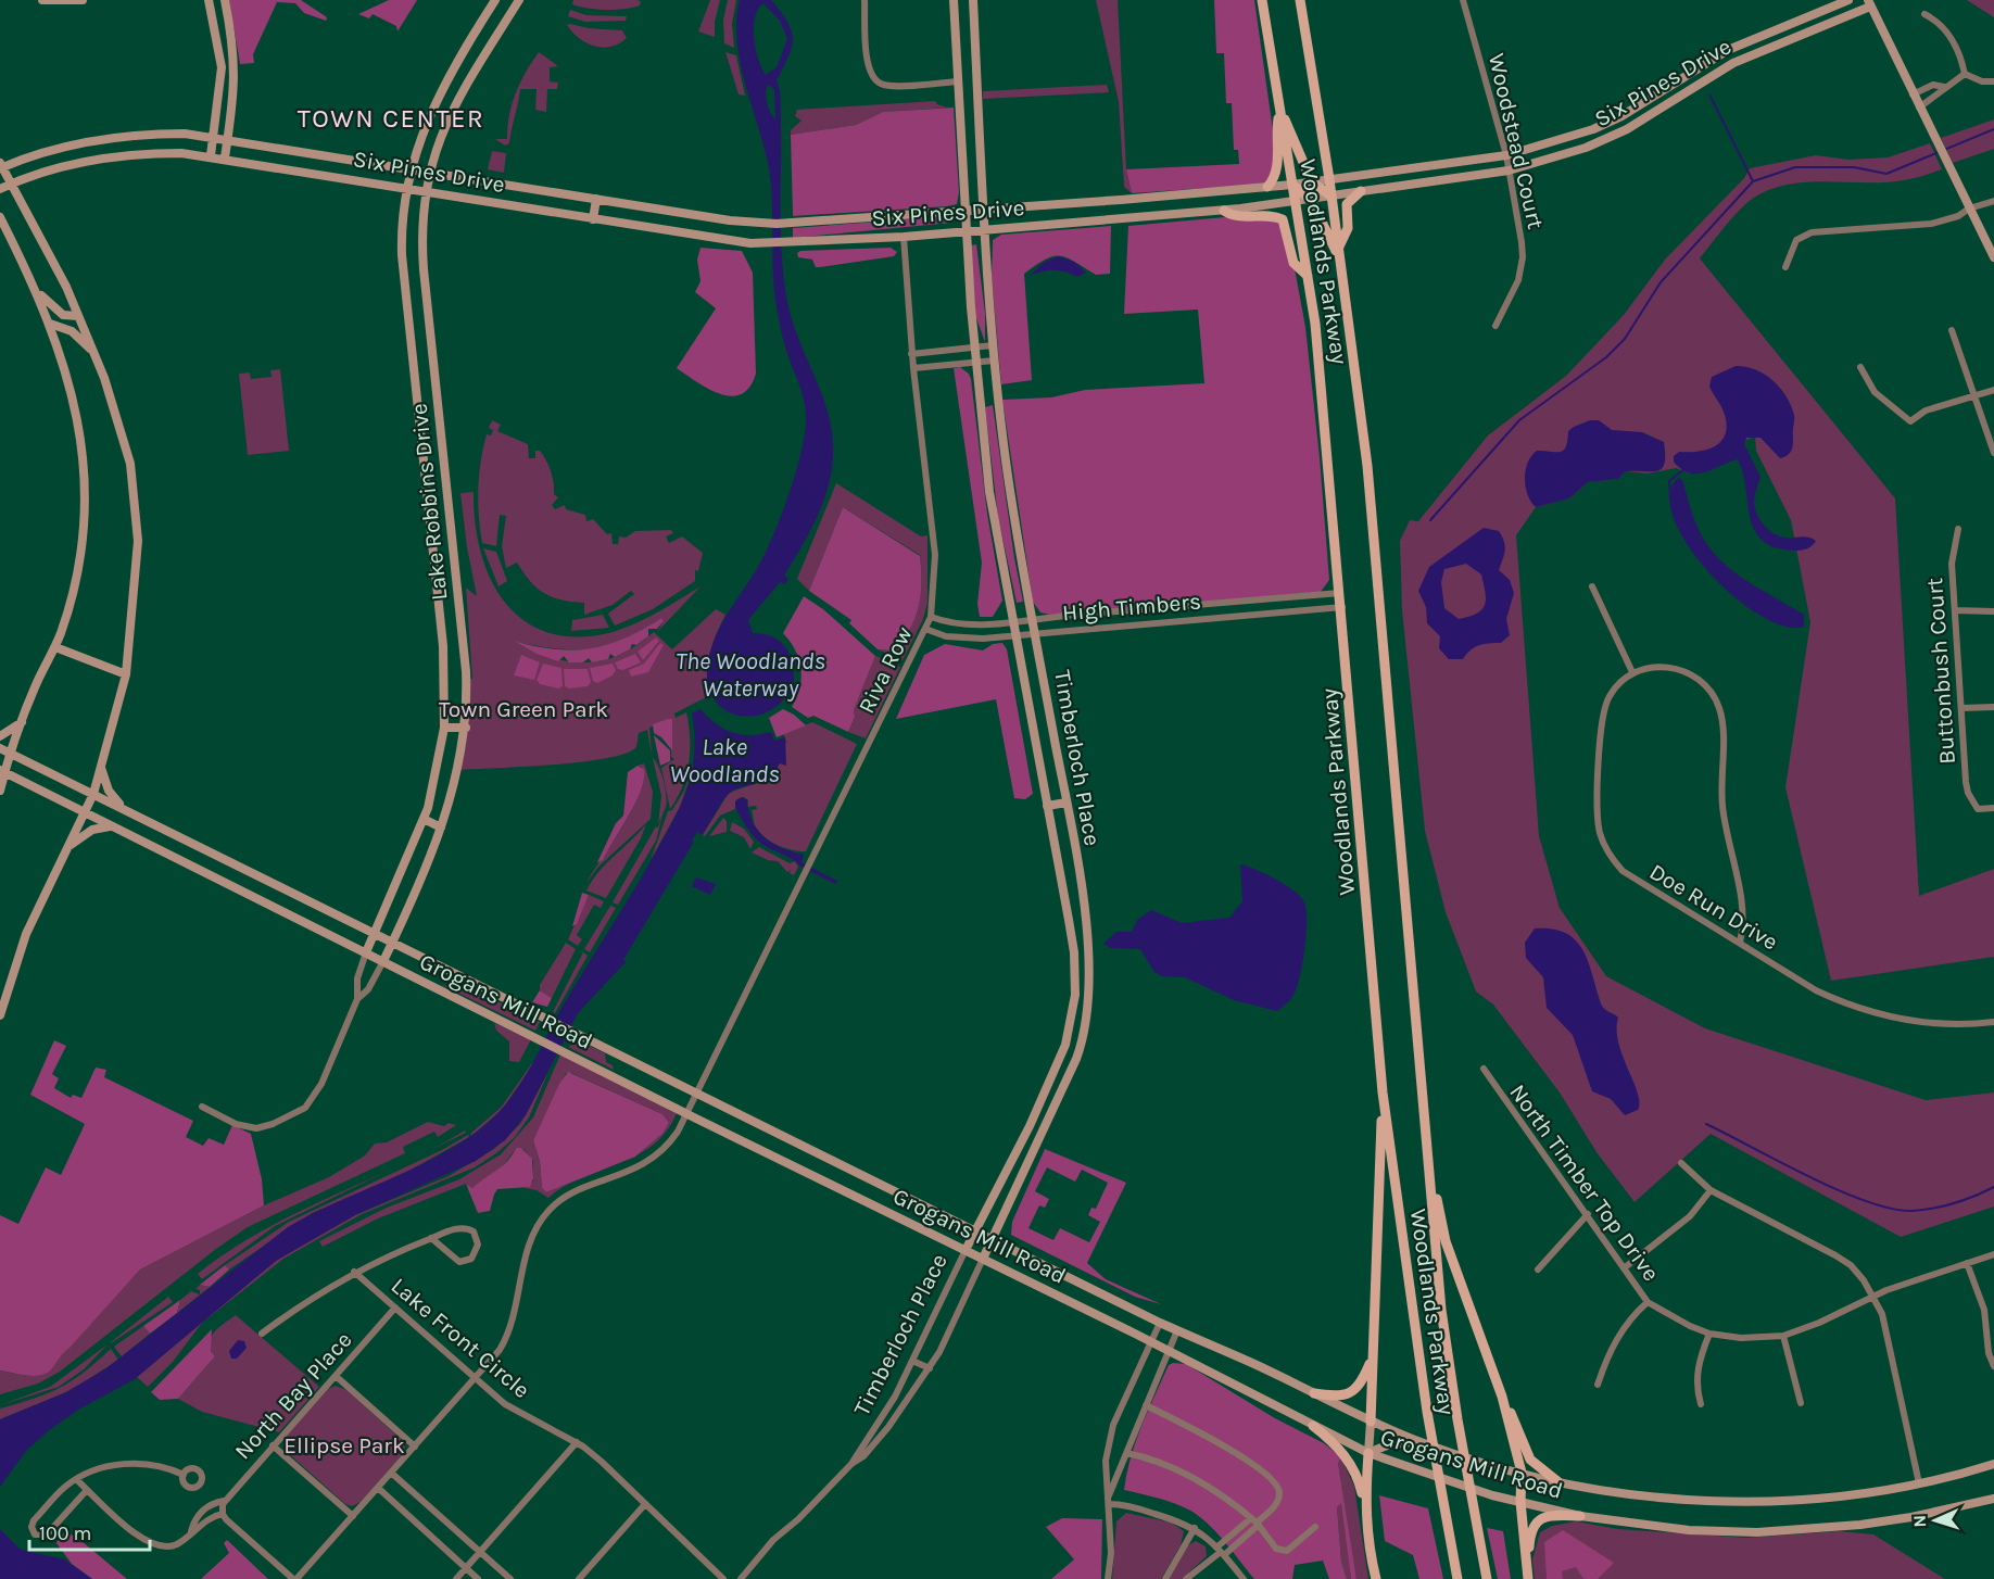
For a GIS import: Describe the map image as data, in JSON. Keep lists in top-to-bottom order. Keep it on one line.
{"streets":{"main road":["Woodlands Parkway"],"street":["Six Pines Drive","Woodstead Court","Lake Robbins Drive","High Timbers","Riva Row","Buttonbush Court","Timberloch Place","Doe Run Drive","Grogans Mill Road","North Timber Top Drive","Lake Front Circle","North Bay Place"]},"crossings":[["Six Pines Drive","Woodstead Court"],["Six Pines Drive","Woodlands Parkway"],["Six Pines Drive","Lake Robbins Drive"],["Six Pines Drive","Riva Row"],["Six Pines Drive","Timberloch Place"],["Woodlands Parkway","High Timbers"],["Lake Robbins Drive","Grogans Mill Road"],["High Timbers","Riva Row"],["High Timbers","Timberloch Place"],["Riva Row","Grogans Mill Road"],["Riva Row","Lake Front Circle"],["Timberloch Place","Grogans Mill Road"],["Lake Front Circle","North Bay Place"]],"districts":["TOWN CENTER"],"water":["The Woodlands Waterway","Lake Woodlands"],"parks":["Town Green Park","Ellipse Park"],"scale_bar":"100 m","north":"left"}
